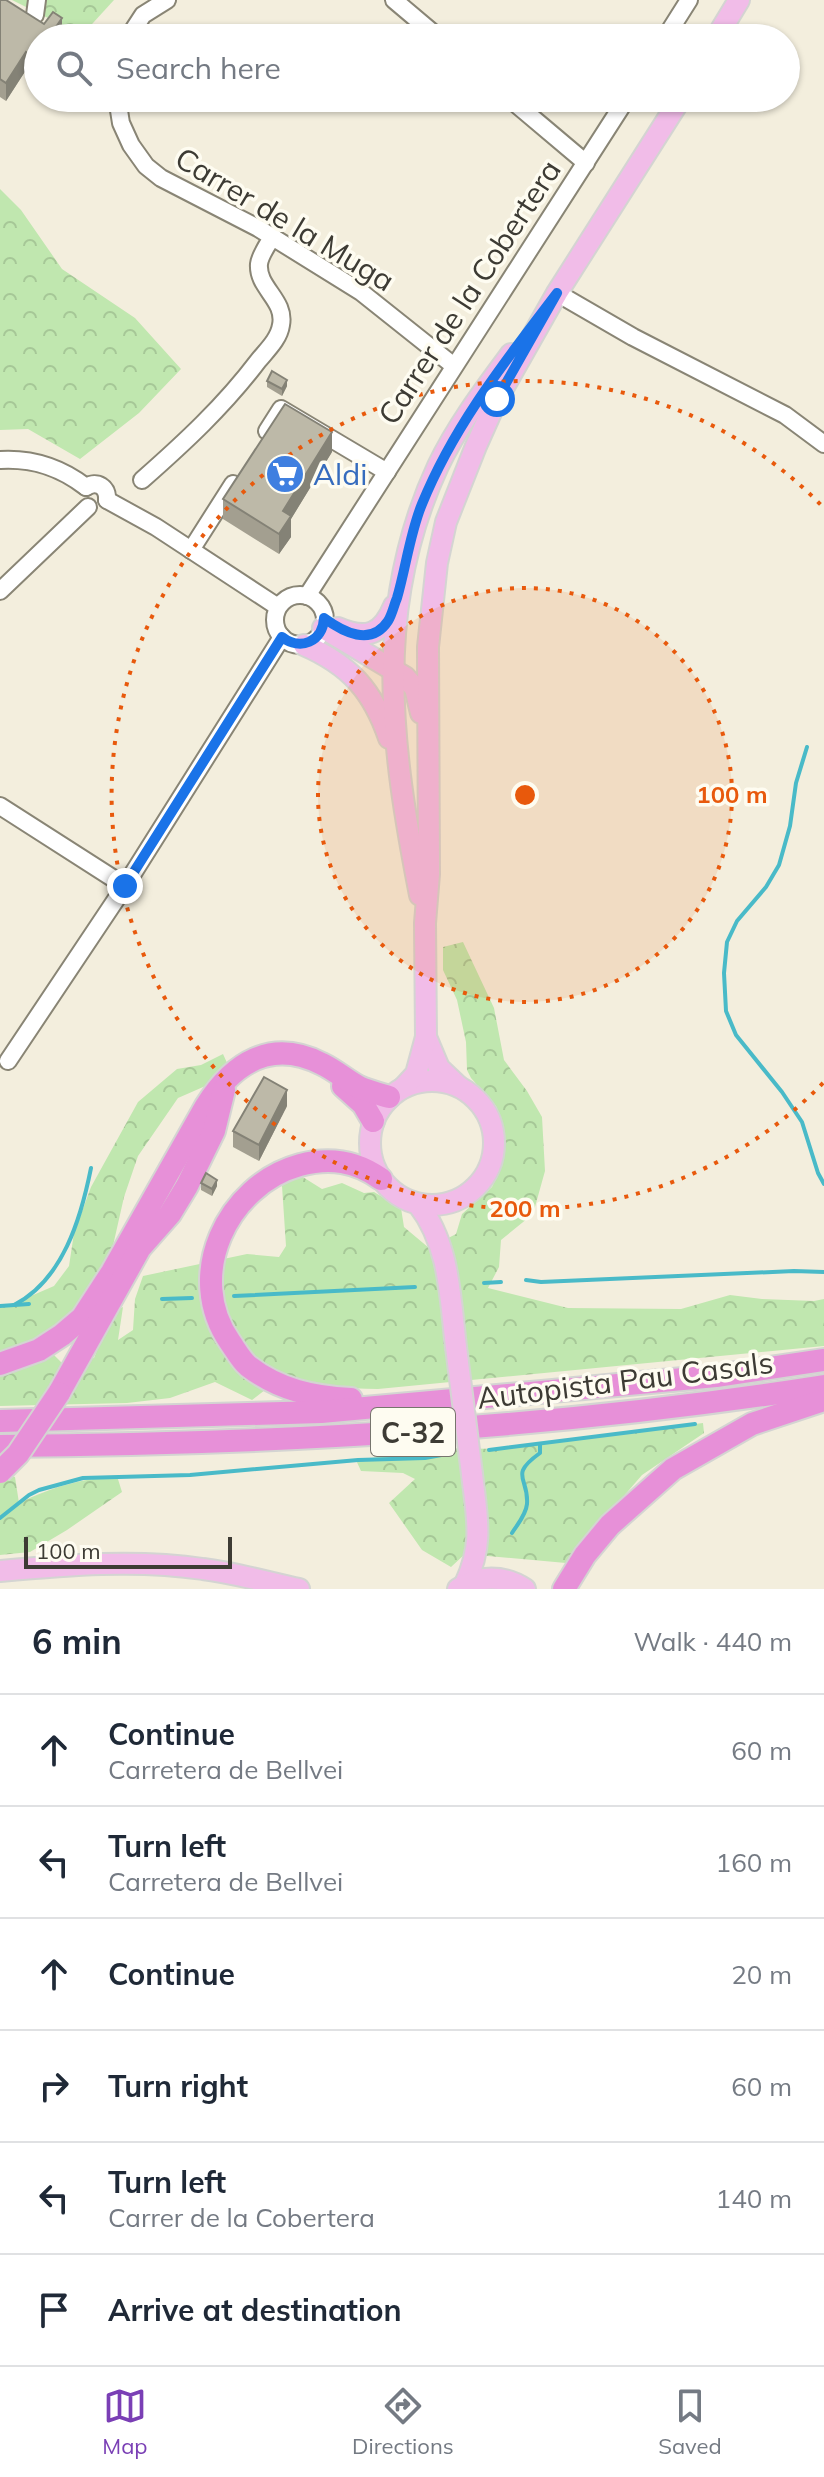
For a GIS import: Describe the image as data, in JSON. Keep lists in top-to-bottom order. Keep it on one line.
{"streets":{"highway":["Autopista Pau Casals","C-32"],"street":["Carrer de la Muga","Carrer de la Cobertera"]},"crossings":[["Carrer de la Muga","Carrer de la Cobertera"]],"places":{"supermarket":["Aldi"]},"scale_bar":"100 m","page":{"search":"Search here","scale":"100 m","heading":["6 min","Walk · 440 m"],"list":[["Continue","Carretera de Bellvei","60 m"],["Turn left","Carretera de Bellvei","160 m"],["Continue","20 m"],["Turn right","60 m"],["Turn left","Carrer de la Cobertera","140 m"],"Arrive at destination"],"nav":["Map","Directions","Saved"]},"rings":["100 m","200 m"]}
